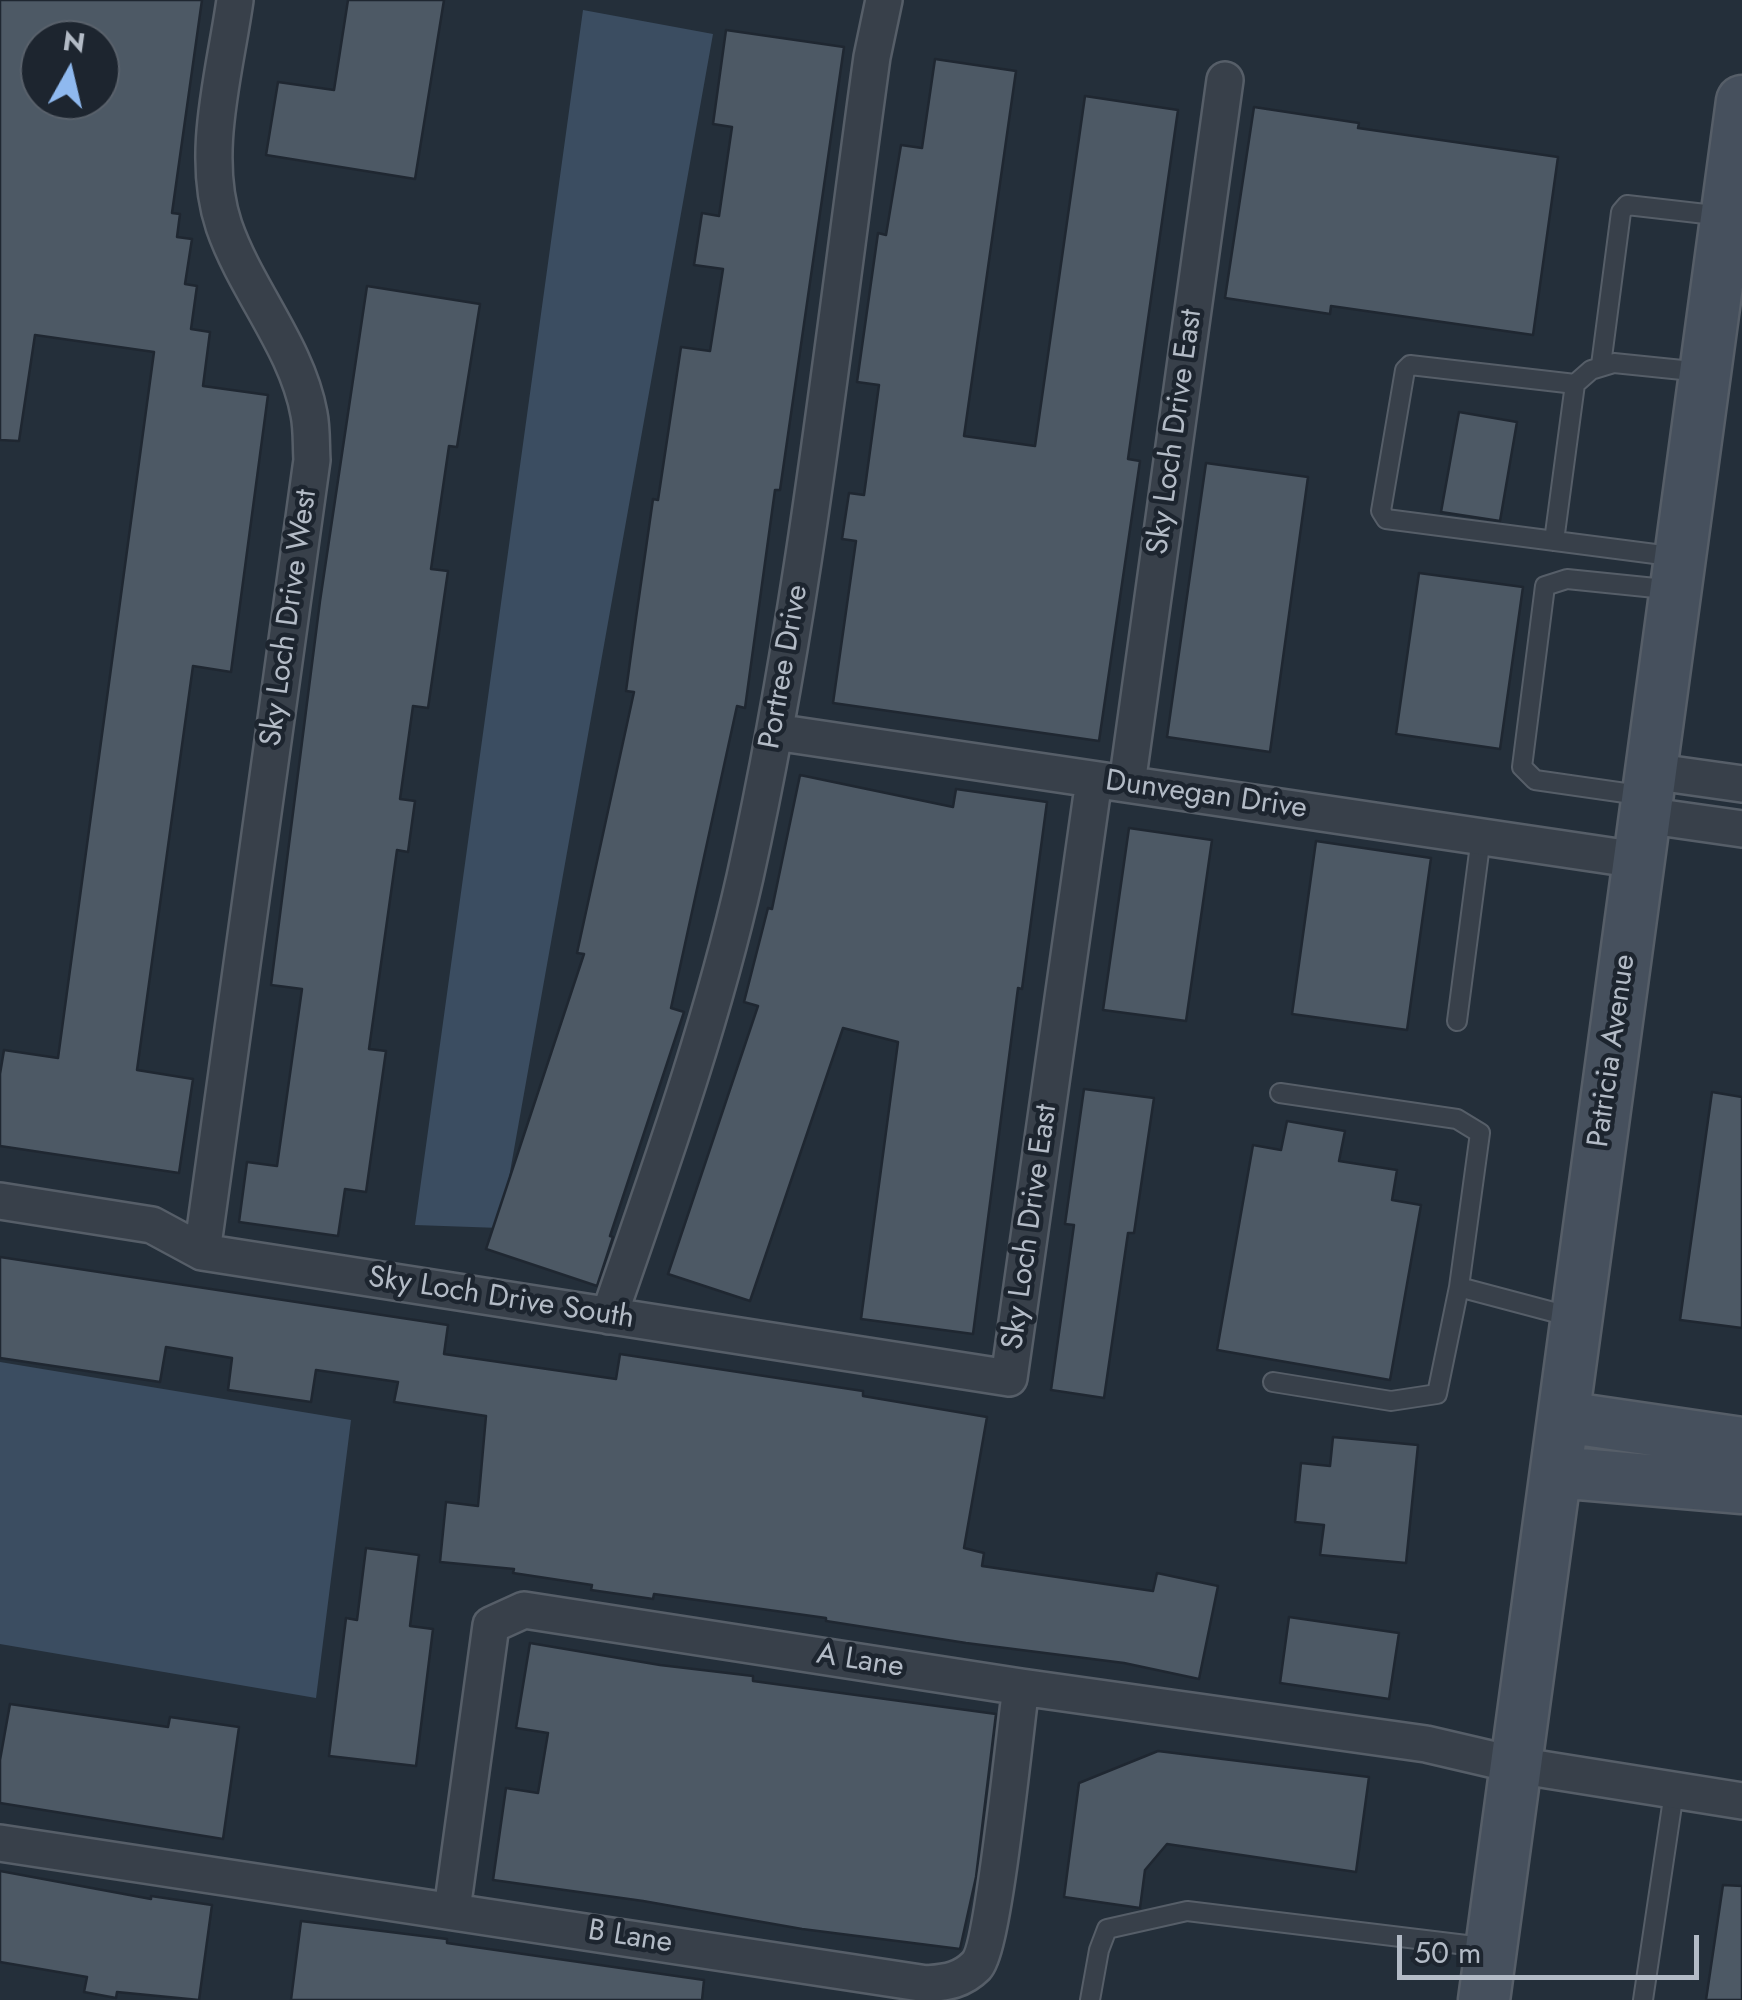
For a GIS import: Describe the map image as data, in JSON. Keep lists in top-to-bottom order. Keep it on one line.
{"streets":{"street":["Sky Loch Drive East","Sky Loch Drive West","Portree Drive","Dunvegan Drive","Patricia Avenue","Sky Loch Drive South","A Lane","B Lane"]},"crossings":[["Sky Loch Drive East","Dunvegan Drive"],["Sky Loch Drive East","Sky Loch Drive South"],["Sky Loch Drive West","Sky Loch Drive South"],["Portree Drive","Dunvegan Drive"],["Portree Drive","Sky Loch Drive South"],["Dunvegan Drive","Patricia Avenue"],["Patricia Avenue","A Lane"],["A Lane","B Lane"]],"scale_bar":"50 m","north":"top"}
